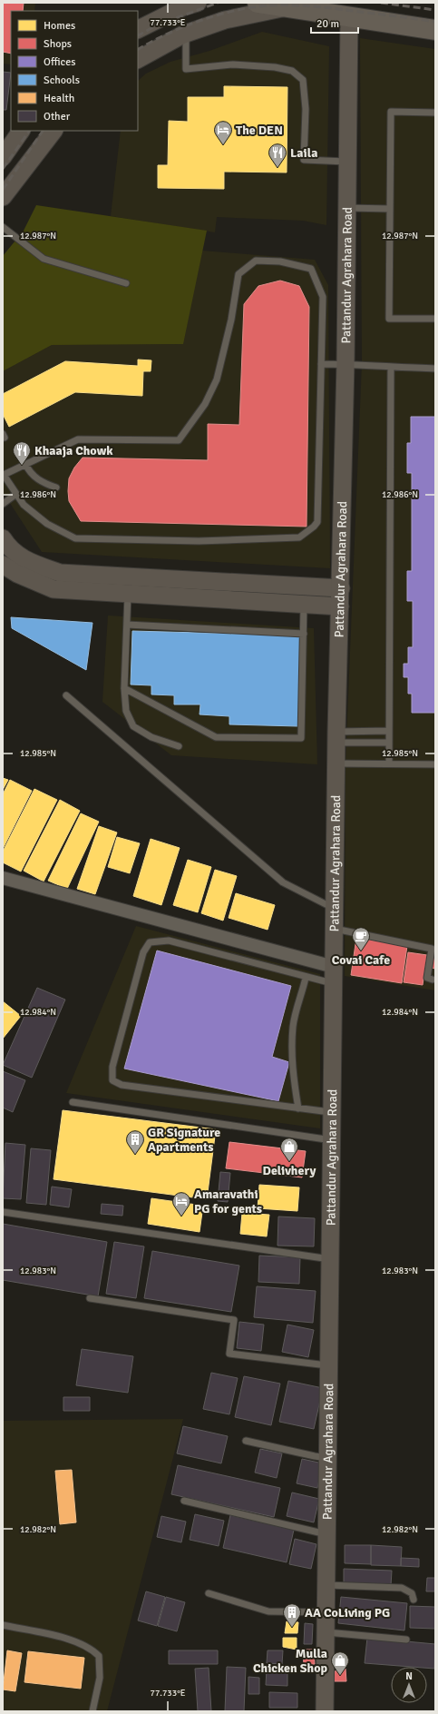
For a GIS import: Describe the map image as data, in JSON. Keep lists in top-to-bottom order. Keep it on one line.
{"streets":{"street":["Pattandur Agrahara Road"]},"places":{"hotel":["The DEN","Amaravathi PG for gents"],"restaurant":["Laila","Khaaja Chowk"],"cafe":["Covai Cafe"],"building":["GR Signature Apartments","AA CoLiving PG"],"shop":["Delivhery","Mulla Chicken Shop"]},"legend":["Homes","Shops","Offices","Schools","Health","Other"],"scale_bar":"20 m","north":"top","coordinates":["77.733°E","12.987°N","12.986°N","12.985°N","12.984°N","12.983°N","12.982°N"]}
